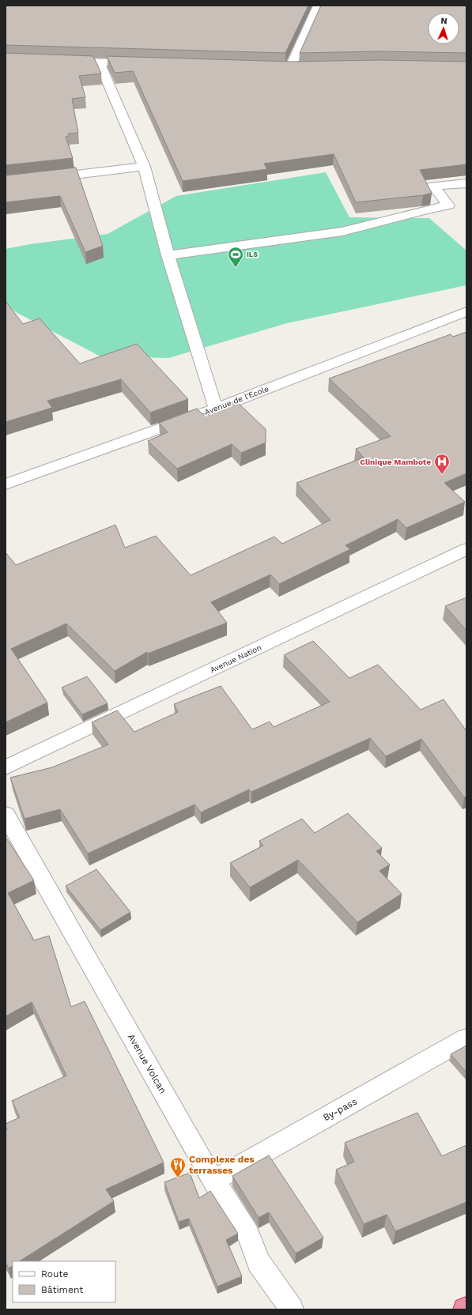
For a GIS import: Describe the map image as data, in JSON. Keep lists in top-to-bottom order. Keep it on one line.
{"streets":{"street":["Avenue de l'Ecole","Avenue Nation","Avenue Volcan","By-pass"]},"crossings":[["Avenue Volcan","By-pass"]],"places":{"sports":["ILS"],"hospital":["Clinique Mambote"],"restaurant":["Complexe des terrasses"]},"legend":["Route","Bâtiment"],"north":"top"}
